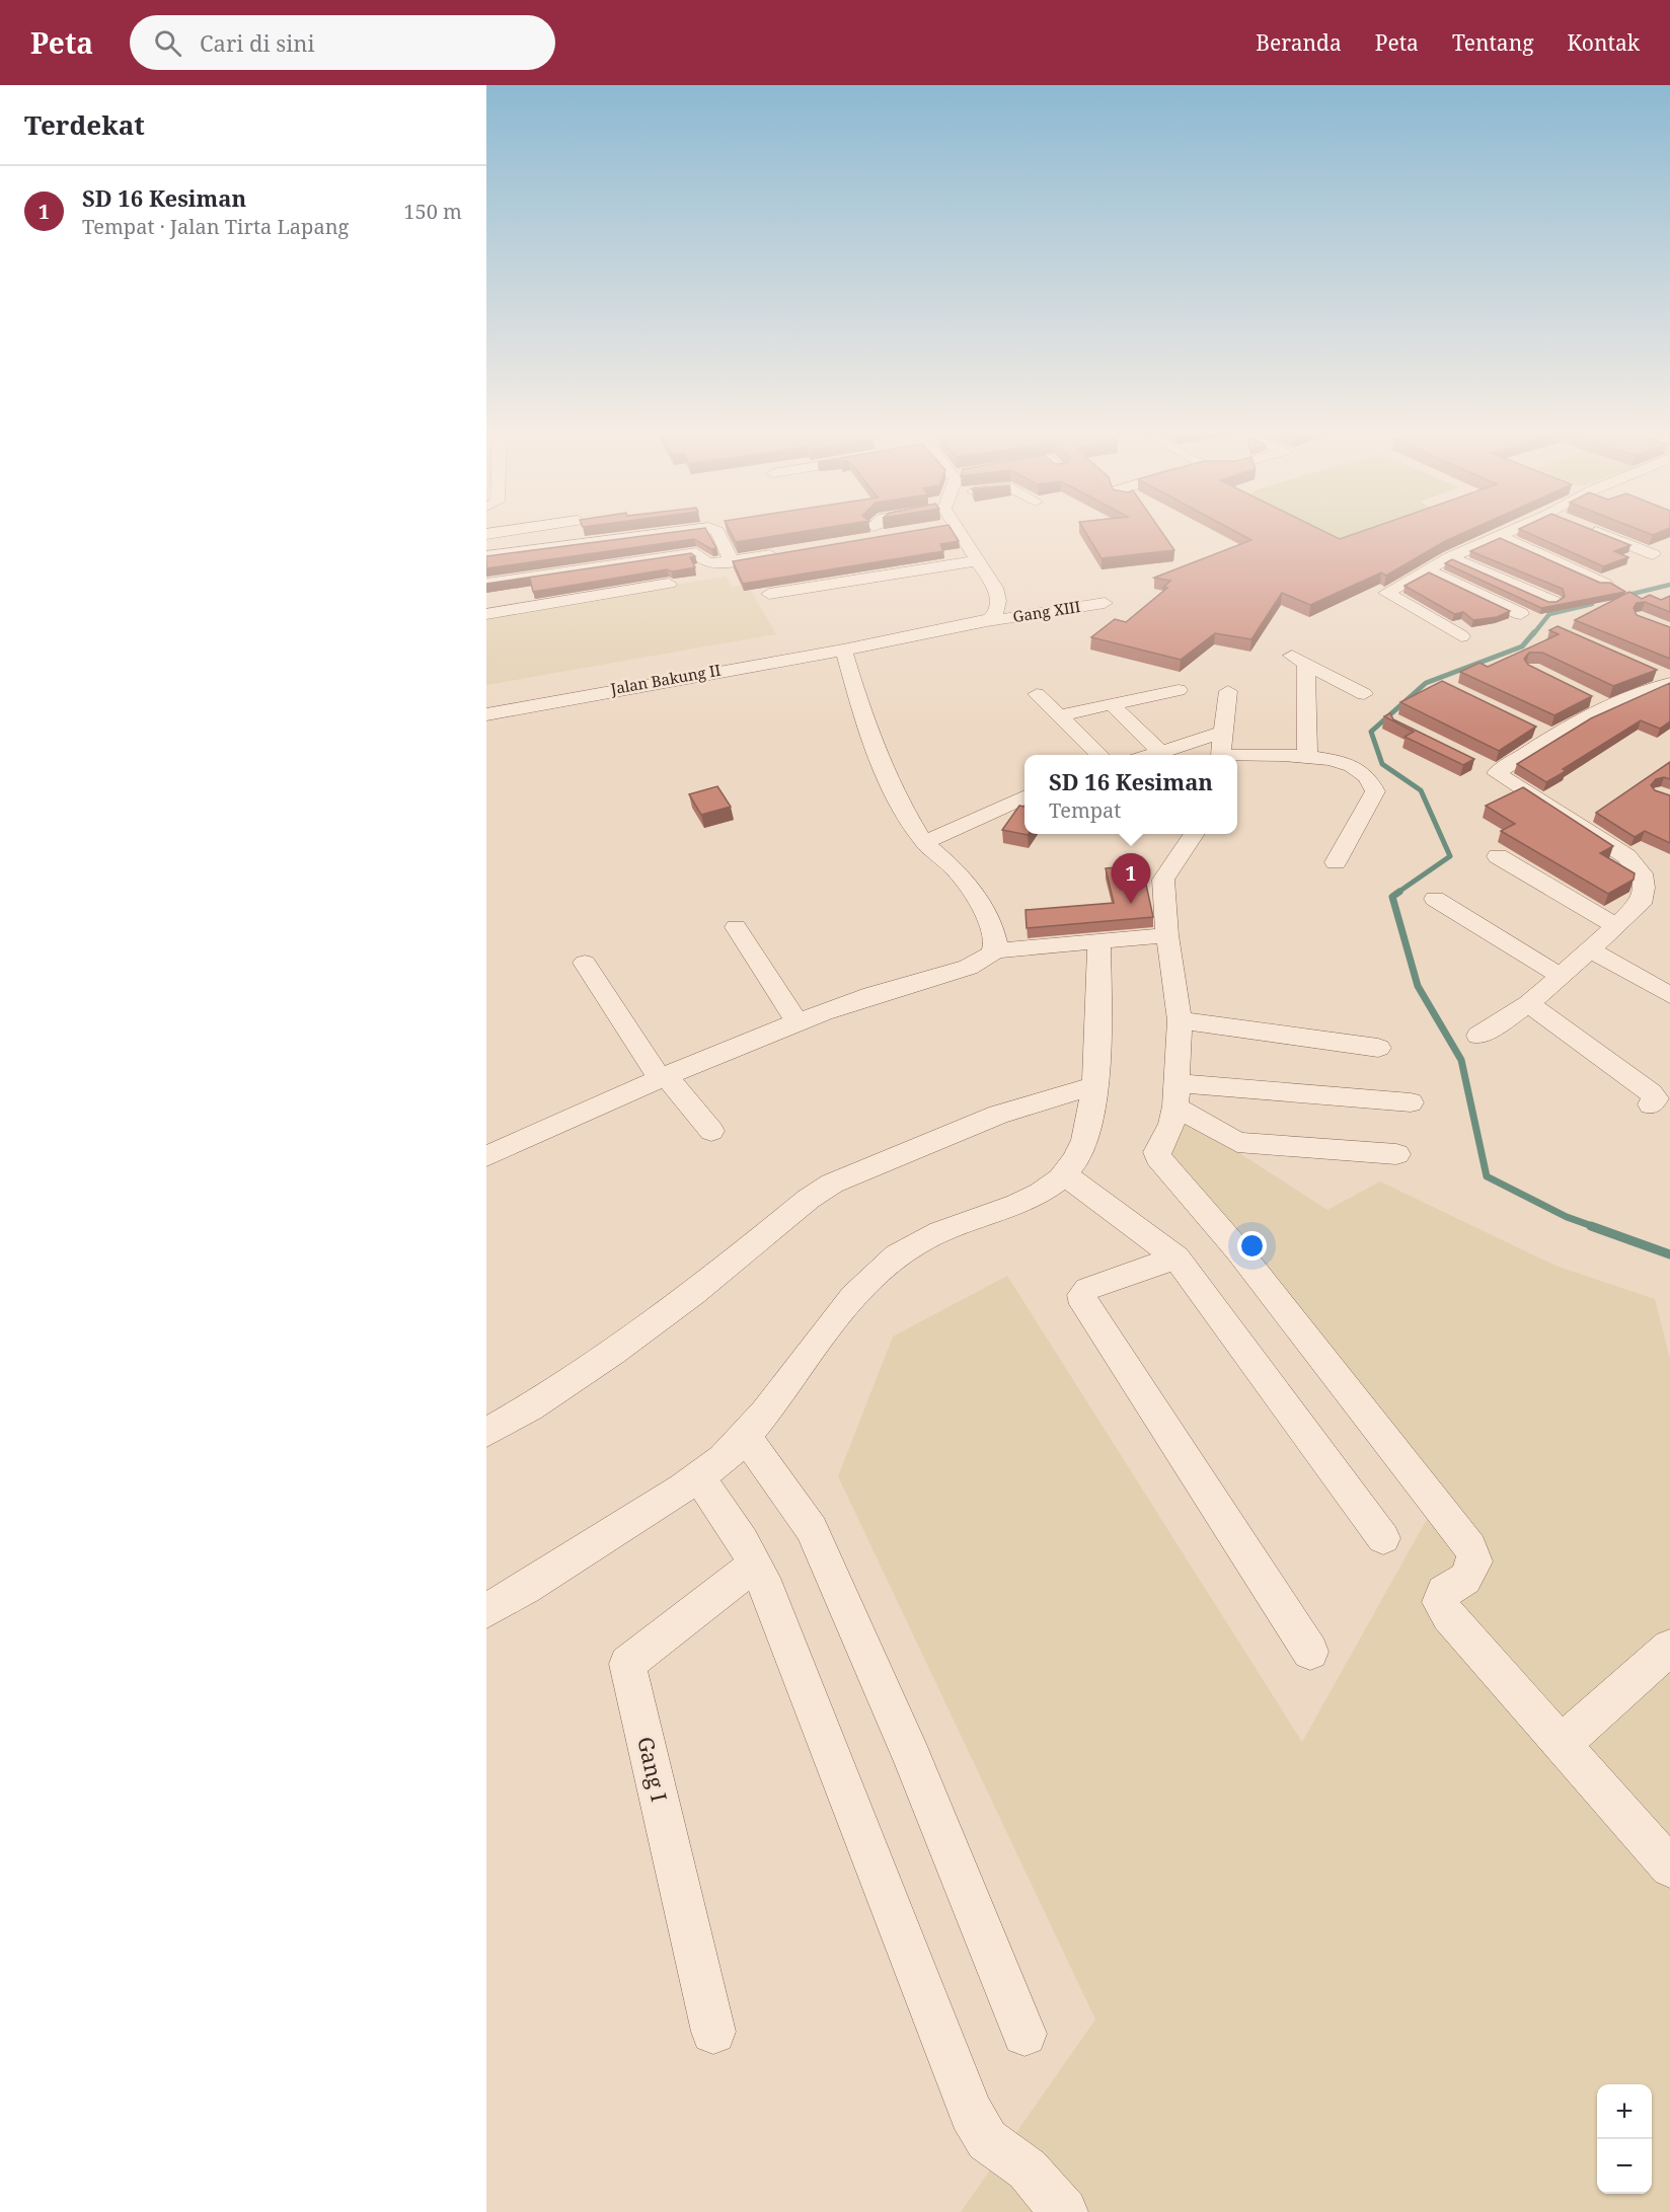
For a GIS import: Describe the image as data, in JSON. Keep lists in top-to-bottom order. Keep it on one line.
{"streets":{"street":["Gang XIII","Jalan Bakung II","Gang I"]},"crossings":[["Gang XIII","Jalan Bakung II"]],"page":{"header":"Peta","search":"Cari di sini","nav":["Beranda","Peta","Tentang","Kontak"],"heading":"Terdekat","list":[{"mark":"1","name":"SD 16 Kesiman","note":"Tempat · Jalan Tirta Lapang","value":"150 m"}],"popup":["SD 16 Kesiman","Tempat"],"pins":"1","map_buttons":["+","−"]}}
